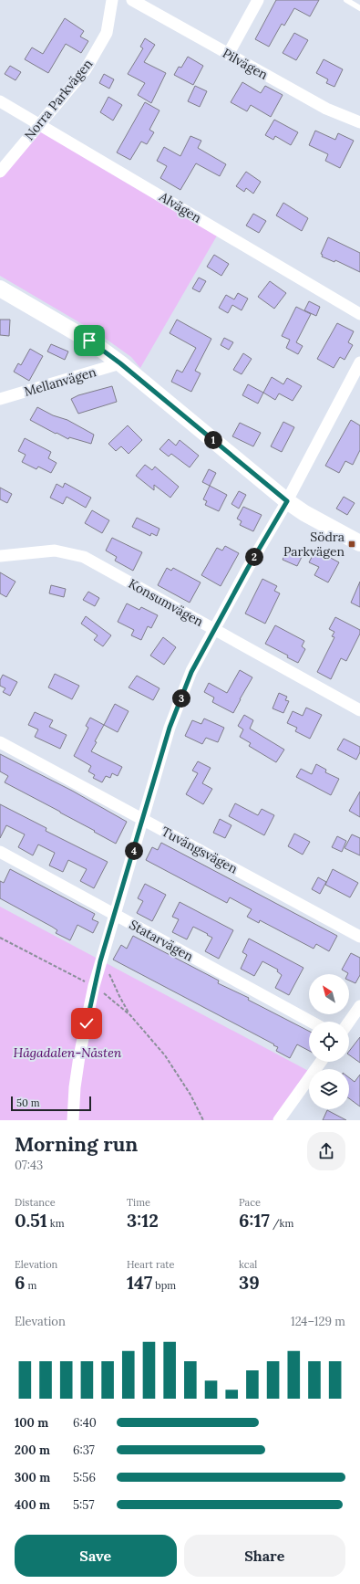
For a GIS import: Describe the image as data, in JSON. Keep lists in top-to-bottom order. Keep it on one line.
{"streets":{"street":["Pilvägen","Norra Parkvägen","Alvägen","Mellanvägen","Konsumvägen","Tuvängsvägen","Statarvägen"]},"crossings":[["Norra Parkvägen","Alvägen"]],"parks":["Hågadalen-Nåsten"],"places":{"transit":["Södra Parkvägen"]},"scale_bar":"50 m","north":"top left","page":{"pins":["1","2","3","4"],"scale":"50 m","heading":["Morning run","07:43"],"stats":[["Distance","0.51 km"],["Time","3:12"],["Pace","6:17 /km"],["Elevation","6 m"],["Heart rate","147 bpm"],["kcal","39"]],"chart":["Elevation","124–129 m"],"list":[{"name":"100 m","note":"6:40"},{"name":"200 m","note":"6:37"},{"name":"300 m","note":"5:56"},{"name":"400 m","note":"5:57"}],"buttons":["Save","Share"]}}
